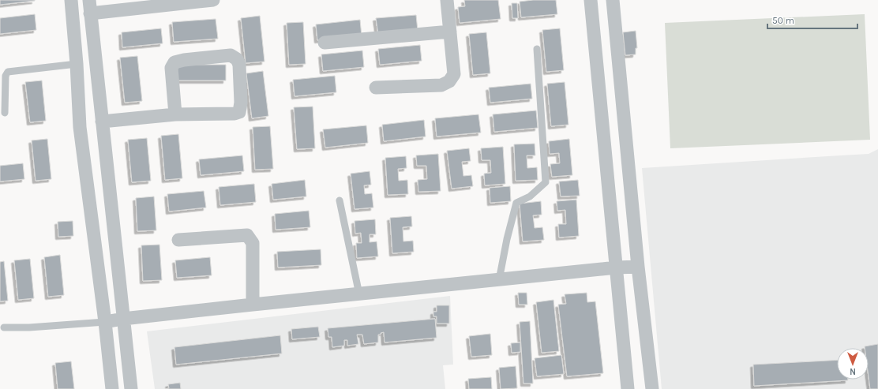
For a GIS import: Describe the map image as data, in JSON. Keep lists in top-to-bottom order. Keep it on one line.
{"scale_bar":"50 m","north":"bottom"}
